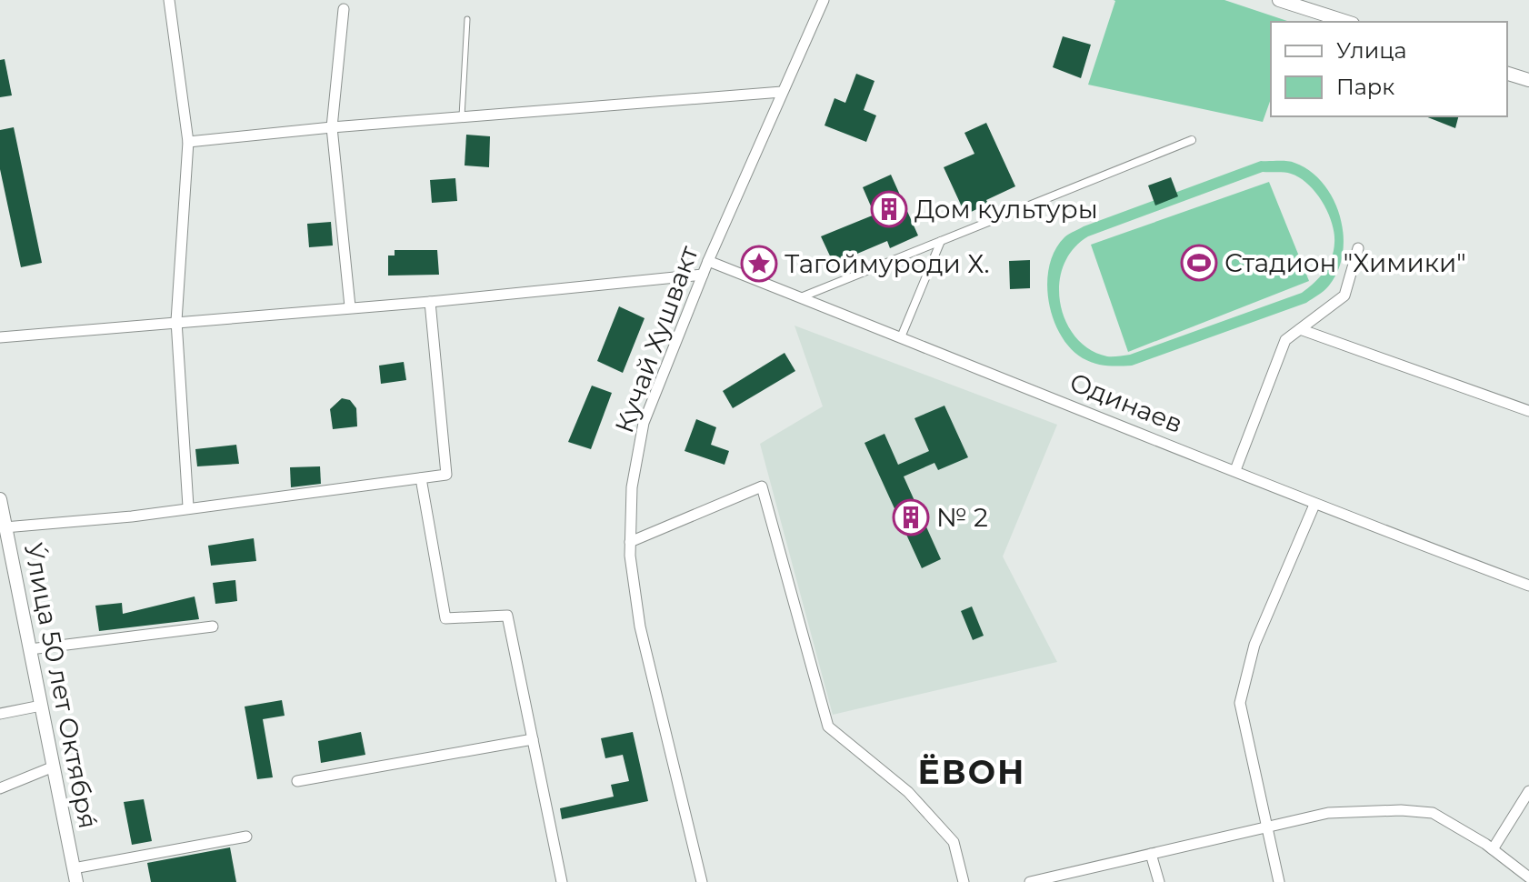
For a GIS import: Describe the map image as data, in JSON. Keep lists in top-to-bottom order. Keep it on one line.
{"streets":{"street":["Кучай Хушвакт","Одинаев","У́лица 50 лет Октября́"]},"crossings":[["Кучай Хушвакт","Одинаев"]],"districts":["ЁВОН"],"places":{"building":["Дом культуры","№ 2"],"sports":["Стадион \"Химики\""],"place":["Тагоймуроди Х."]},"legend":["Улица","Парк"]}
